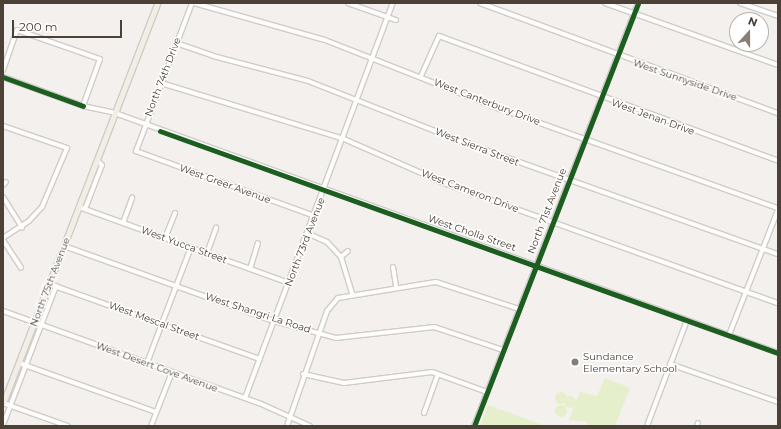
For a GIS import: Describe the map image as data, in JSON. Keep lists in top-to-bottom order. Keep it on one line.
{"streets":{"main road":["North 75th Avenue"],"street":["North 74th Drive","West Sunnyside Drive","West Canterbury Drive","West Jenan Drive","West Sierra Street","West Greer Avenue","West Cameron Drive","North 71st Avenue","West Cholla Street","North 73rd Avenue","West Yucca Street","West Shangri La Road","West Mescal Street","West Desert Cove Avenue"]},"crossings":[["North 74th Drive","West Canterbury Drive"],["North 74th Drive","West Sierra Street"],["North 74th Drive","West Greer Avenue"],["North 74th Drive","West Cameron Drive"],["North 74th Drive","West Cholla Street"],["West Sunnyside Drive","North 71st Avenue"],["West Canterbury Drive","West Jenan Drive"],["West Canterbury Drive","North 71st Avenue"],["West Canterbury Drive","North 73rd Avenue"],["West Jenan Drive","North 71st Avenue"],["West Sierra Street","North 71st Avenue"],["West Sierra Street","North 73rd Avenue"],["West Greer Avenue","North 73rd Avenue"],["West Cameron Drive","North 71st Avenue"],["West Cameron Drive","North 73rd Avenue"],["North 71st Avenue","West Cholla Street"],["North 71st Avenue","West Shangri La Road"],["West Cholla Street","North 73rd Avenue"],["West Cholla Street","North 75th Avenue"],["North 73rd Avenue","West Yucca Street"],["North 73rd Avenue","West Shangri La Road"],["North 73rd Avenue","West Mescal Street"],["North 73rd Avenue","West Desert Cove Avenue"],["West Yucca Street","North 75th Avenue"],["North 75th Avenue","West Shangri La Road"],["North 75th Avenue","West Mescal Street"],["North 75th Avenue","West Desert Cove Avenue"]],"places":["Sundance Elementary School"],"scale_bar":"200 m","north":"top"}
